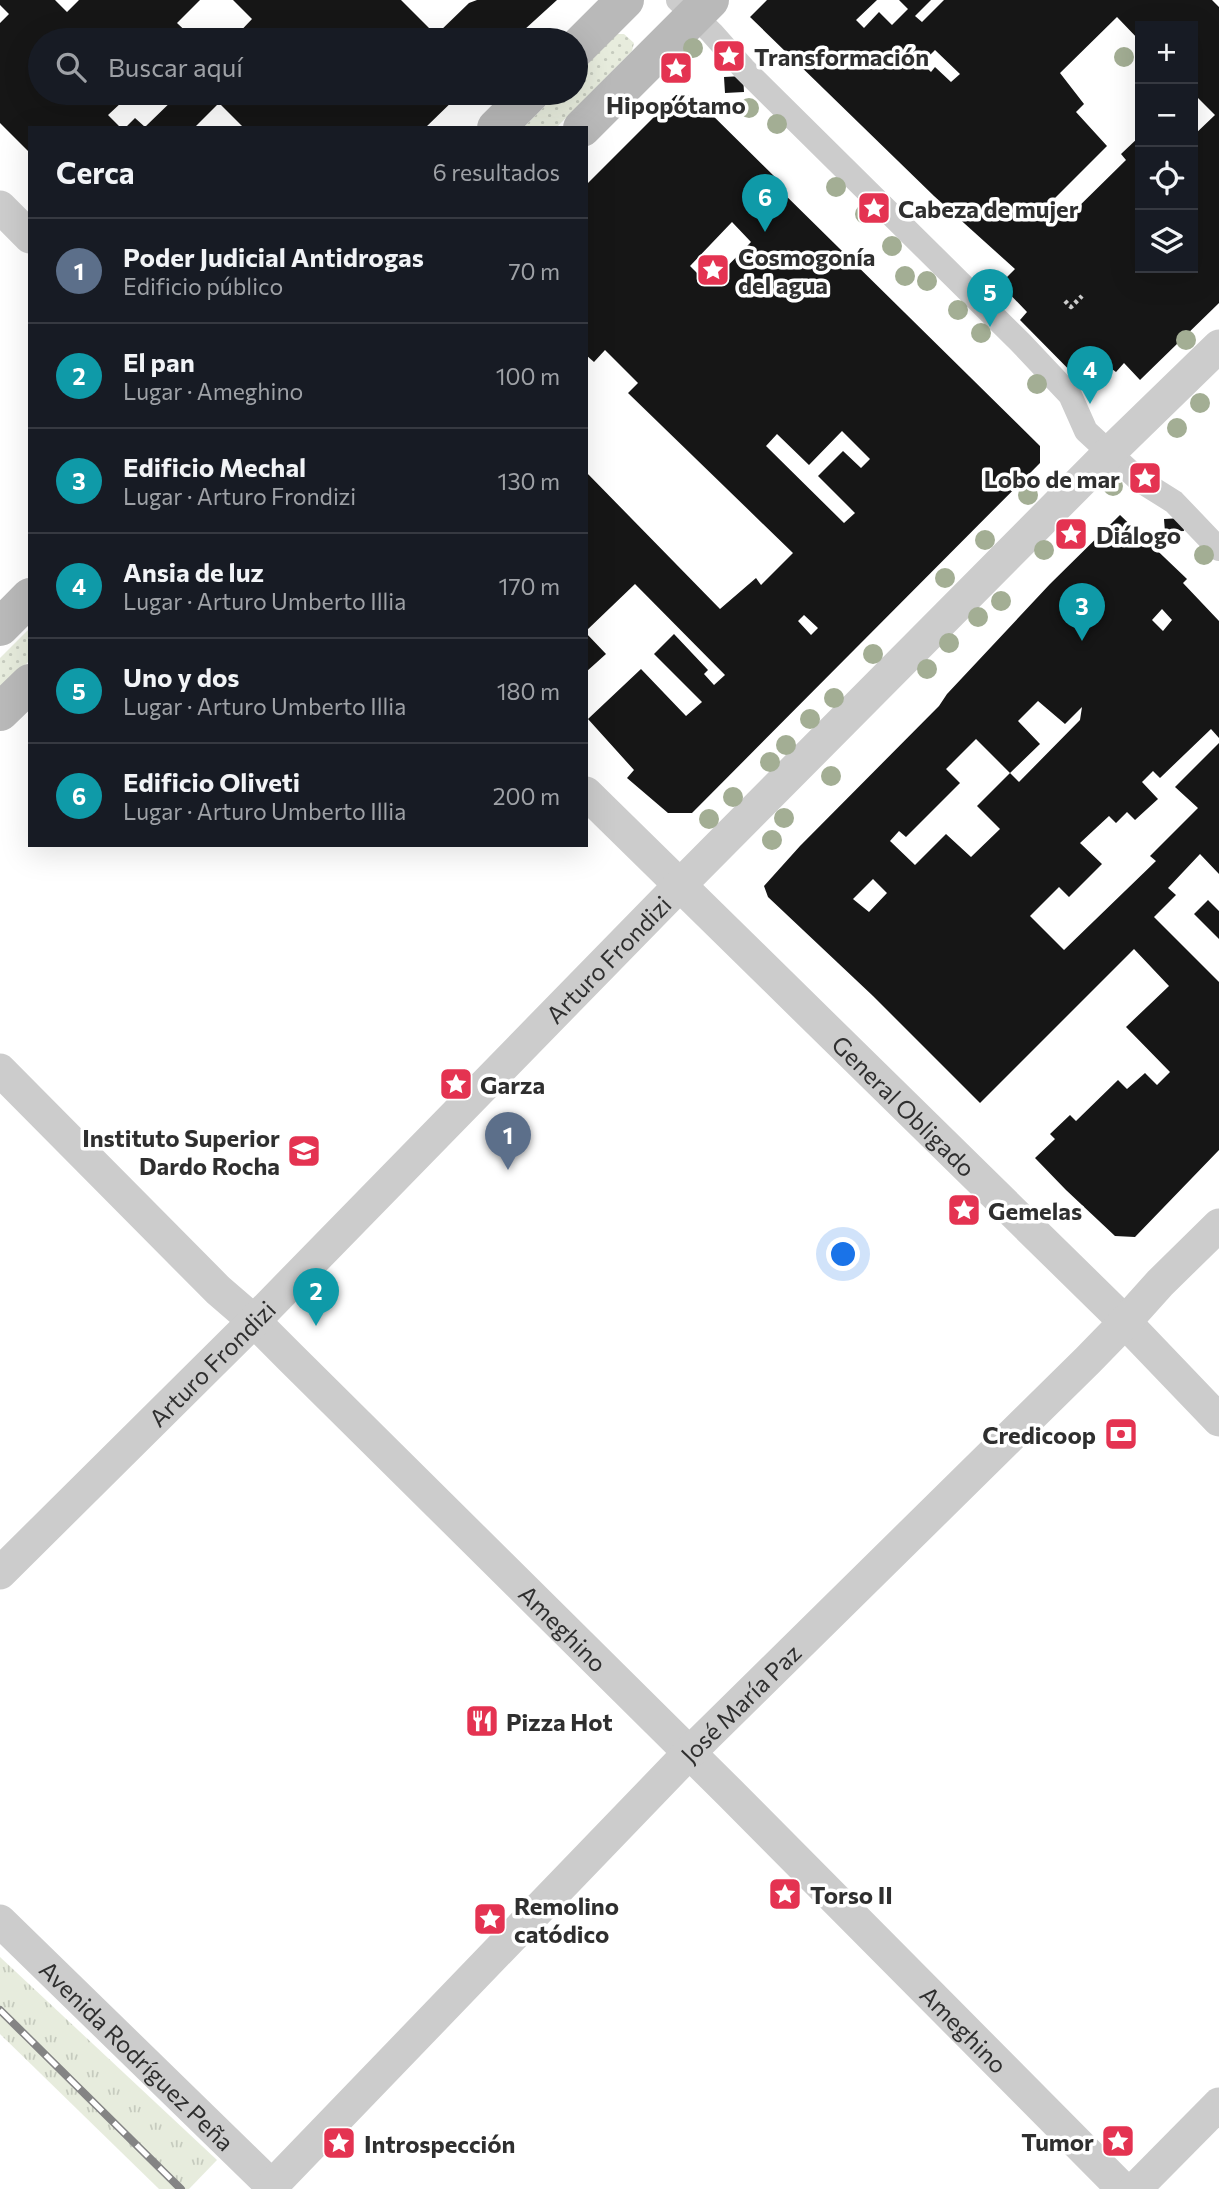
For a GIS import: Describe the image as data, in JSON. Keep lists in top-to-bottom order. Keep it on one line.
{"streets":{"street":["Arturo Frondizi","General Obligado","Ameghino","José María Paz","Avenida Rodríguez Peña"]},"crossings":[["Arturo Frondizi","General Obligado"],["Arturo Frondizi","Ameghino"],["General Obligado","José María Paz"],["Ameghino","José María Paz"],["José María Paz","Avenida Rodríguez Peña"]],"places":{"place":["Transformación","Hipopótamo","Cabeza de mujer","Cosmogonía del agua","Lobo de mar","Diálogo","Garza","Gemelas","Torso II","Remolino catódico","Tumor","Introspección"],"school or university":["Instituto Superior Dardo Rocha"],"bank":["Credicoop"],"restaurant":["Pizza Hot"]},"page":{"map_buttons":["+","−"],"search":"Buscar aquí","heading":["Cerca","6 resultados"],"pins":["6","5","4","3","1","2"],"list":[{"mark":"1","name":"Poder Judicial Antidrogas","note":"Edificio público","value":"70 m"},{"mark":"2","name":"El pan","note":"Lugar · Ameghino","value":"100 m"},{"mark":"3","name":"Edificio Mechal","note":"Lugar · Arturo Frondizi","value":"130 m"},{"mark":"4","name":"Ansia de luz","note":"Lugar · Arturo Umberto Illia","value":"170 m"},{"mark":"5","name":"Uno y dos","note":"Lugar · Arturo Umberto Illia","value":"180 m"},{"mark":"6","name":"Edificio Oliveti","note":"Lugar · Arturo Umberto Illia","value":"200 m"}]}}
